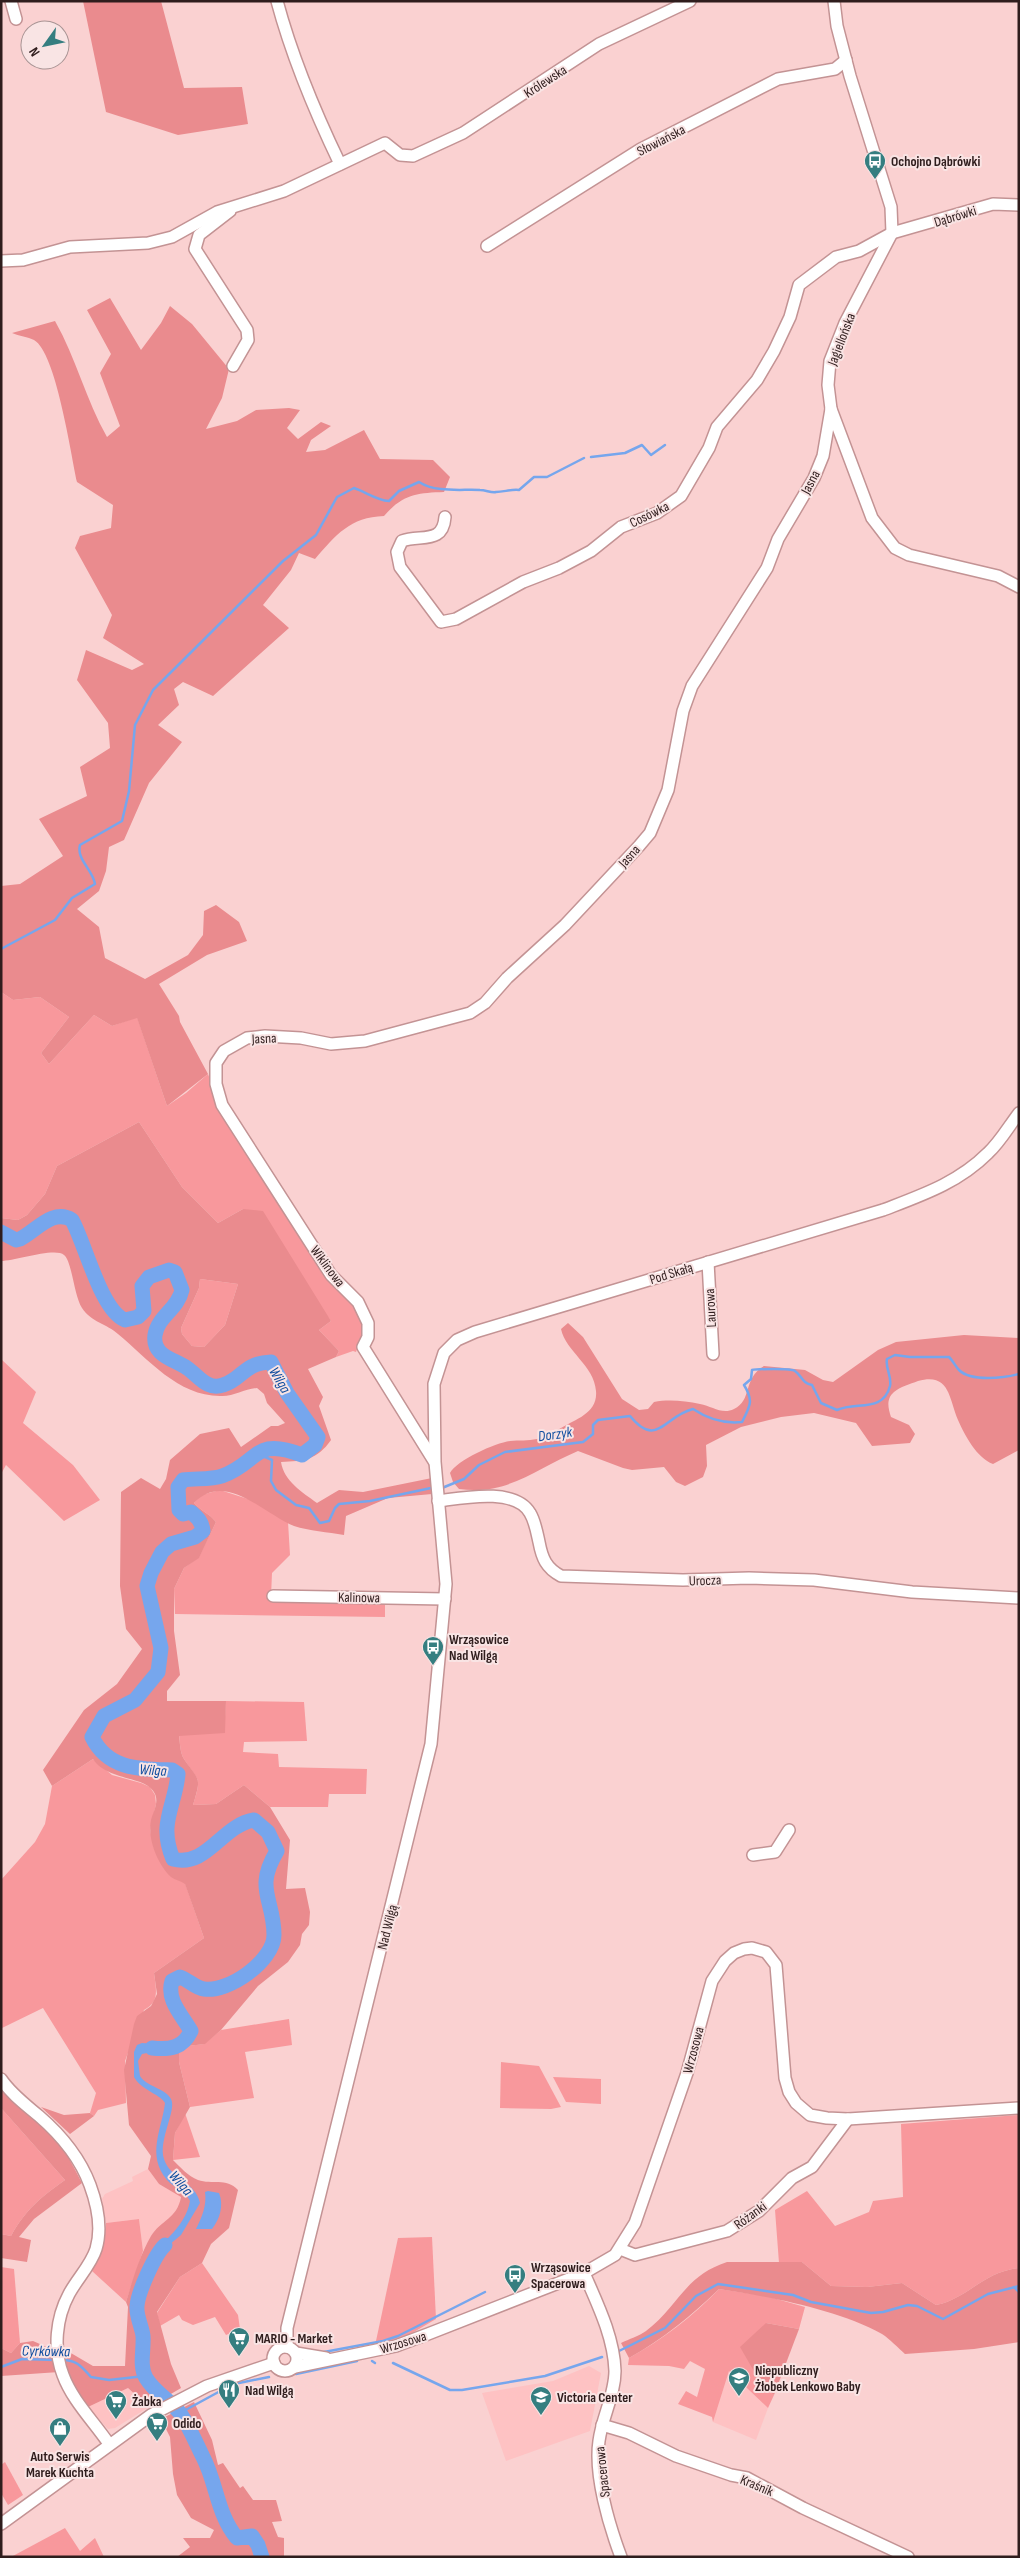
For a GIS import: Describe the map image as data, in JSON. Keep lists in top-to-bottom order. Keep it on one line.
{"streets":{"street":["Królewska","Słowiańska","Dąbrówki","Jagiellońska","Jasna","Cosówka","Wiklinowa","Pod Skałą","Laurowa","Urocza","Kalinowa","Nad Wilgą","Wrzosowa","Różanki","Spacerowa","Kraśnik"]},"crossings":[["Słowiańska","Jagiellońska"],["Dąbrówki","Jagiellońska"],["Dąbrówki","Cosówka"],["Jagiellońska","Jasna"],["Jagiellońska","Cosówka"],["Jasna","Wiklinowa"],["Wiklinowa","Pod Skałą"],["Pod Skałą","Laurowa"],["Pod Skałą","Urocza"],["Pod Skałą","Nad Wilgą"],["Urocza","Nad Wilgą"],["Kalinowa","Nad Wilgą"],["Nad Wilgą","Wrzosowa"],["Wrzosowa","Różanki"],["Wrzosowa","Spacerowa"],["Spacerowa","Kraśnik"]],"water":["Wilga","Dorzyk","Cyrkówka"],"places":{"bus stop":["Ochojno Dąbrówki","Wrząsowice Nad Wilgą","Wrząsowice Spacerowa"],"supermarket":["MARIO - Market","Żabka","Odido"],"school or university":["Niepubliczny Żłobek Lenkowo Baby","Victoria Center"],"restaurant":["Nad Wilgą"],"shop":["Auto Serwis Marek Kuchta"]},"north":"bottom left"}
